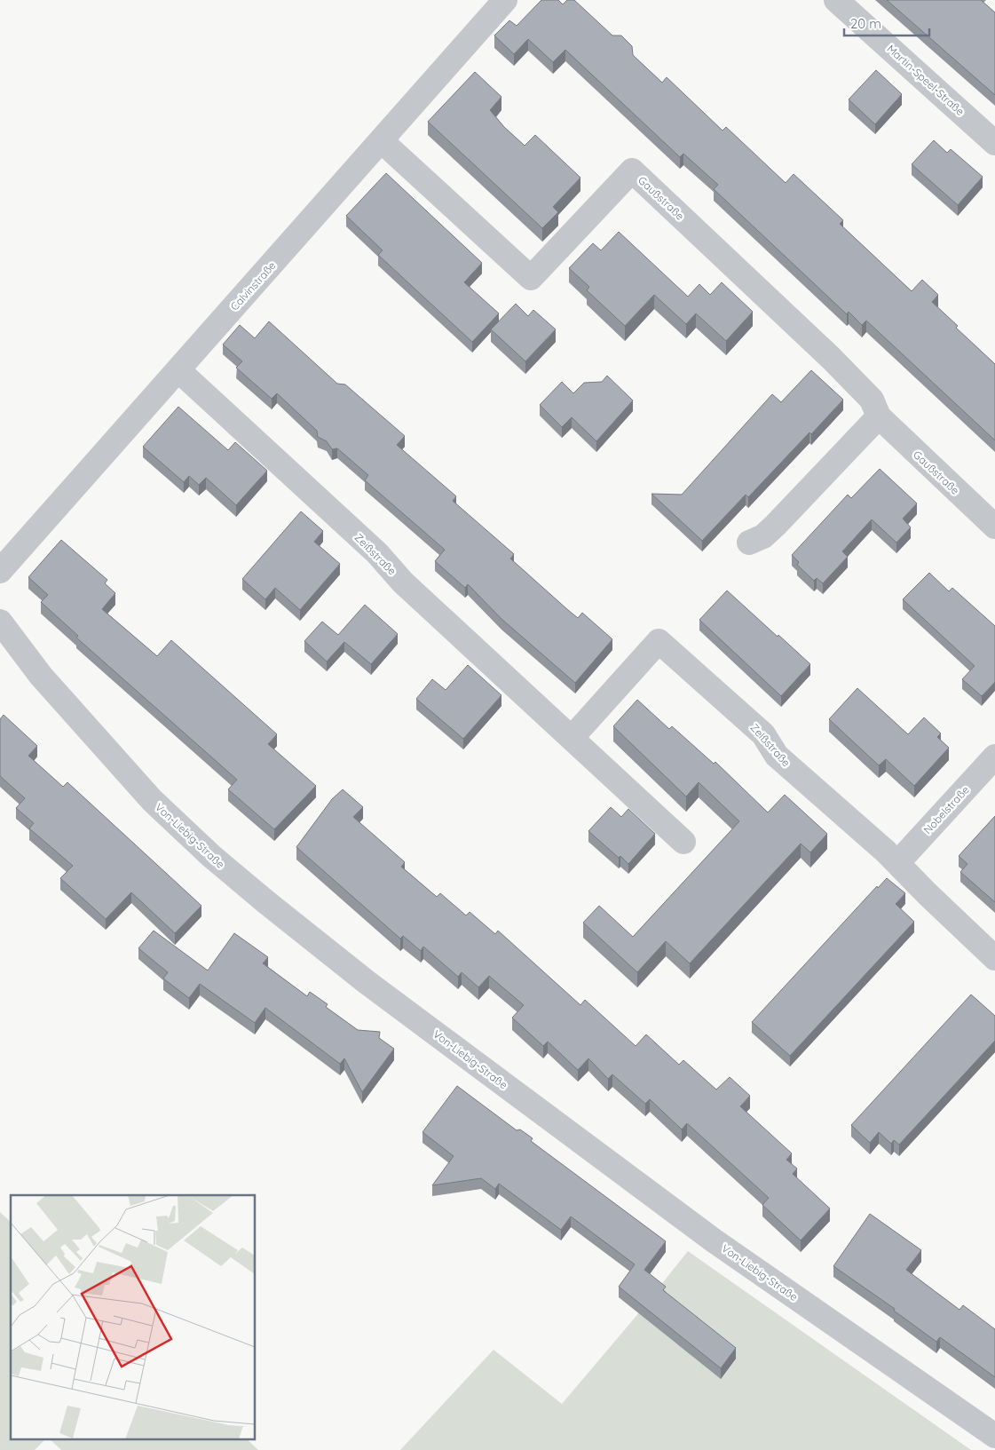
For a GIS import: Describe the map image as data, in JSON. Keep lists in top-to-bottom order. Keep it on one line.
{"streets":{"street":["Martin-Speel-Straße","Gaußstraße","Calvinstraße","Zeißstraße","Nobelstraße","Von-Liebig-Straße"]},"crossings":[["Gaußstraße","Calvinstraße"],["Calvinstraße","Zeißstraße"],["Zeißstraße","Nobelstraße"]],"scale_bar":"20 m"}
